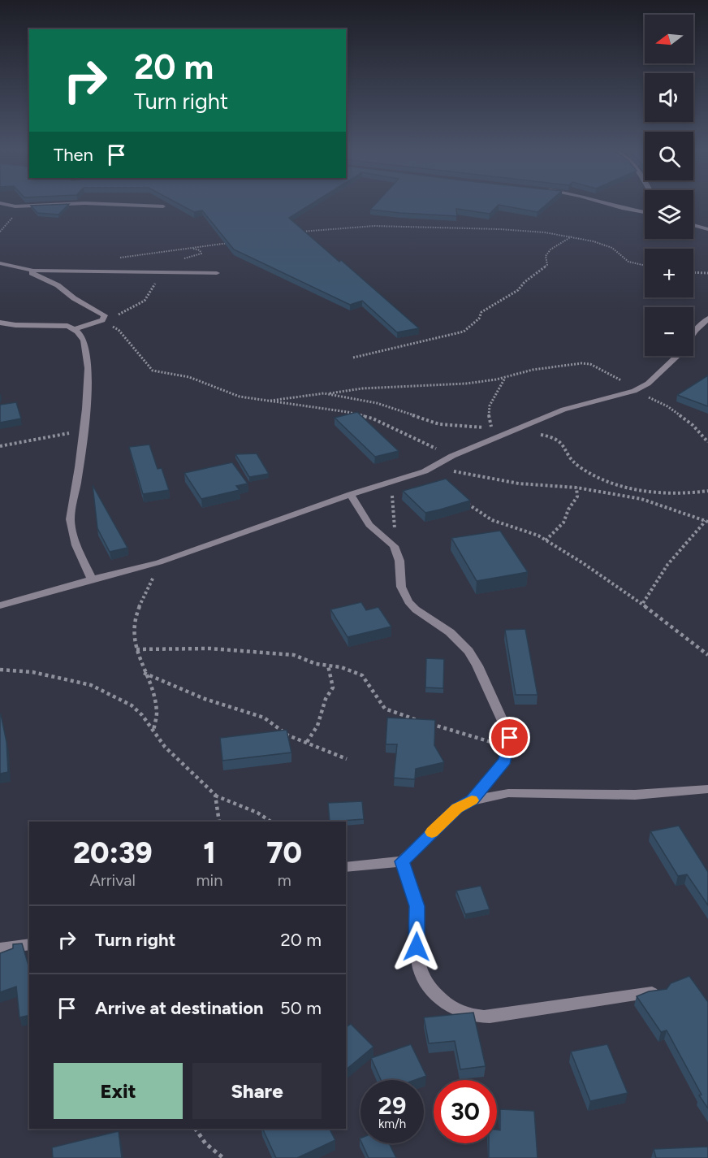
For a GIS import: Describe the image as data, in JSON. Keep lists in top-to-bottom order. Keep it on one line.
{"north":"left","page":{"map_buttons":["+","−"],"turn":["20 m","Turn right"],"then":"Then","eta":["20:39","Arrival","1","min","70","m"],"list":[{"name":"Turn right","value":"20 m"},{"name":"Arrive at destination","value":"50 m"}],"buttons":["Exit","Share"],"speed":"29 km/h","limit":"30"}}
